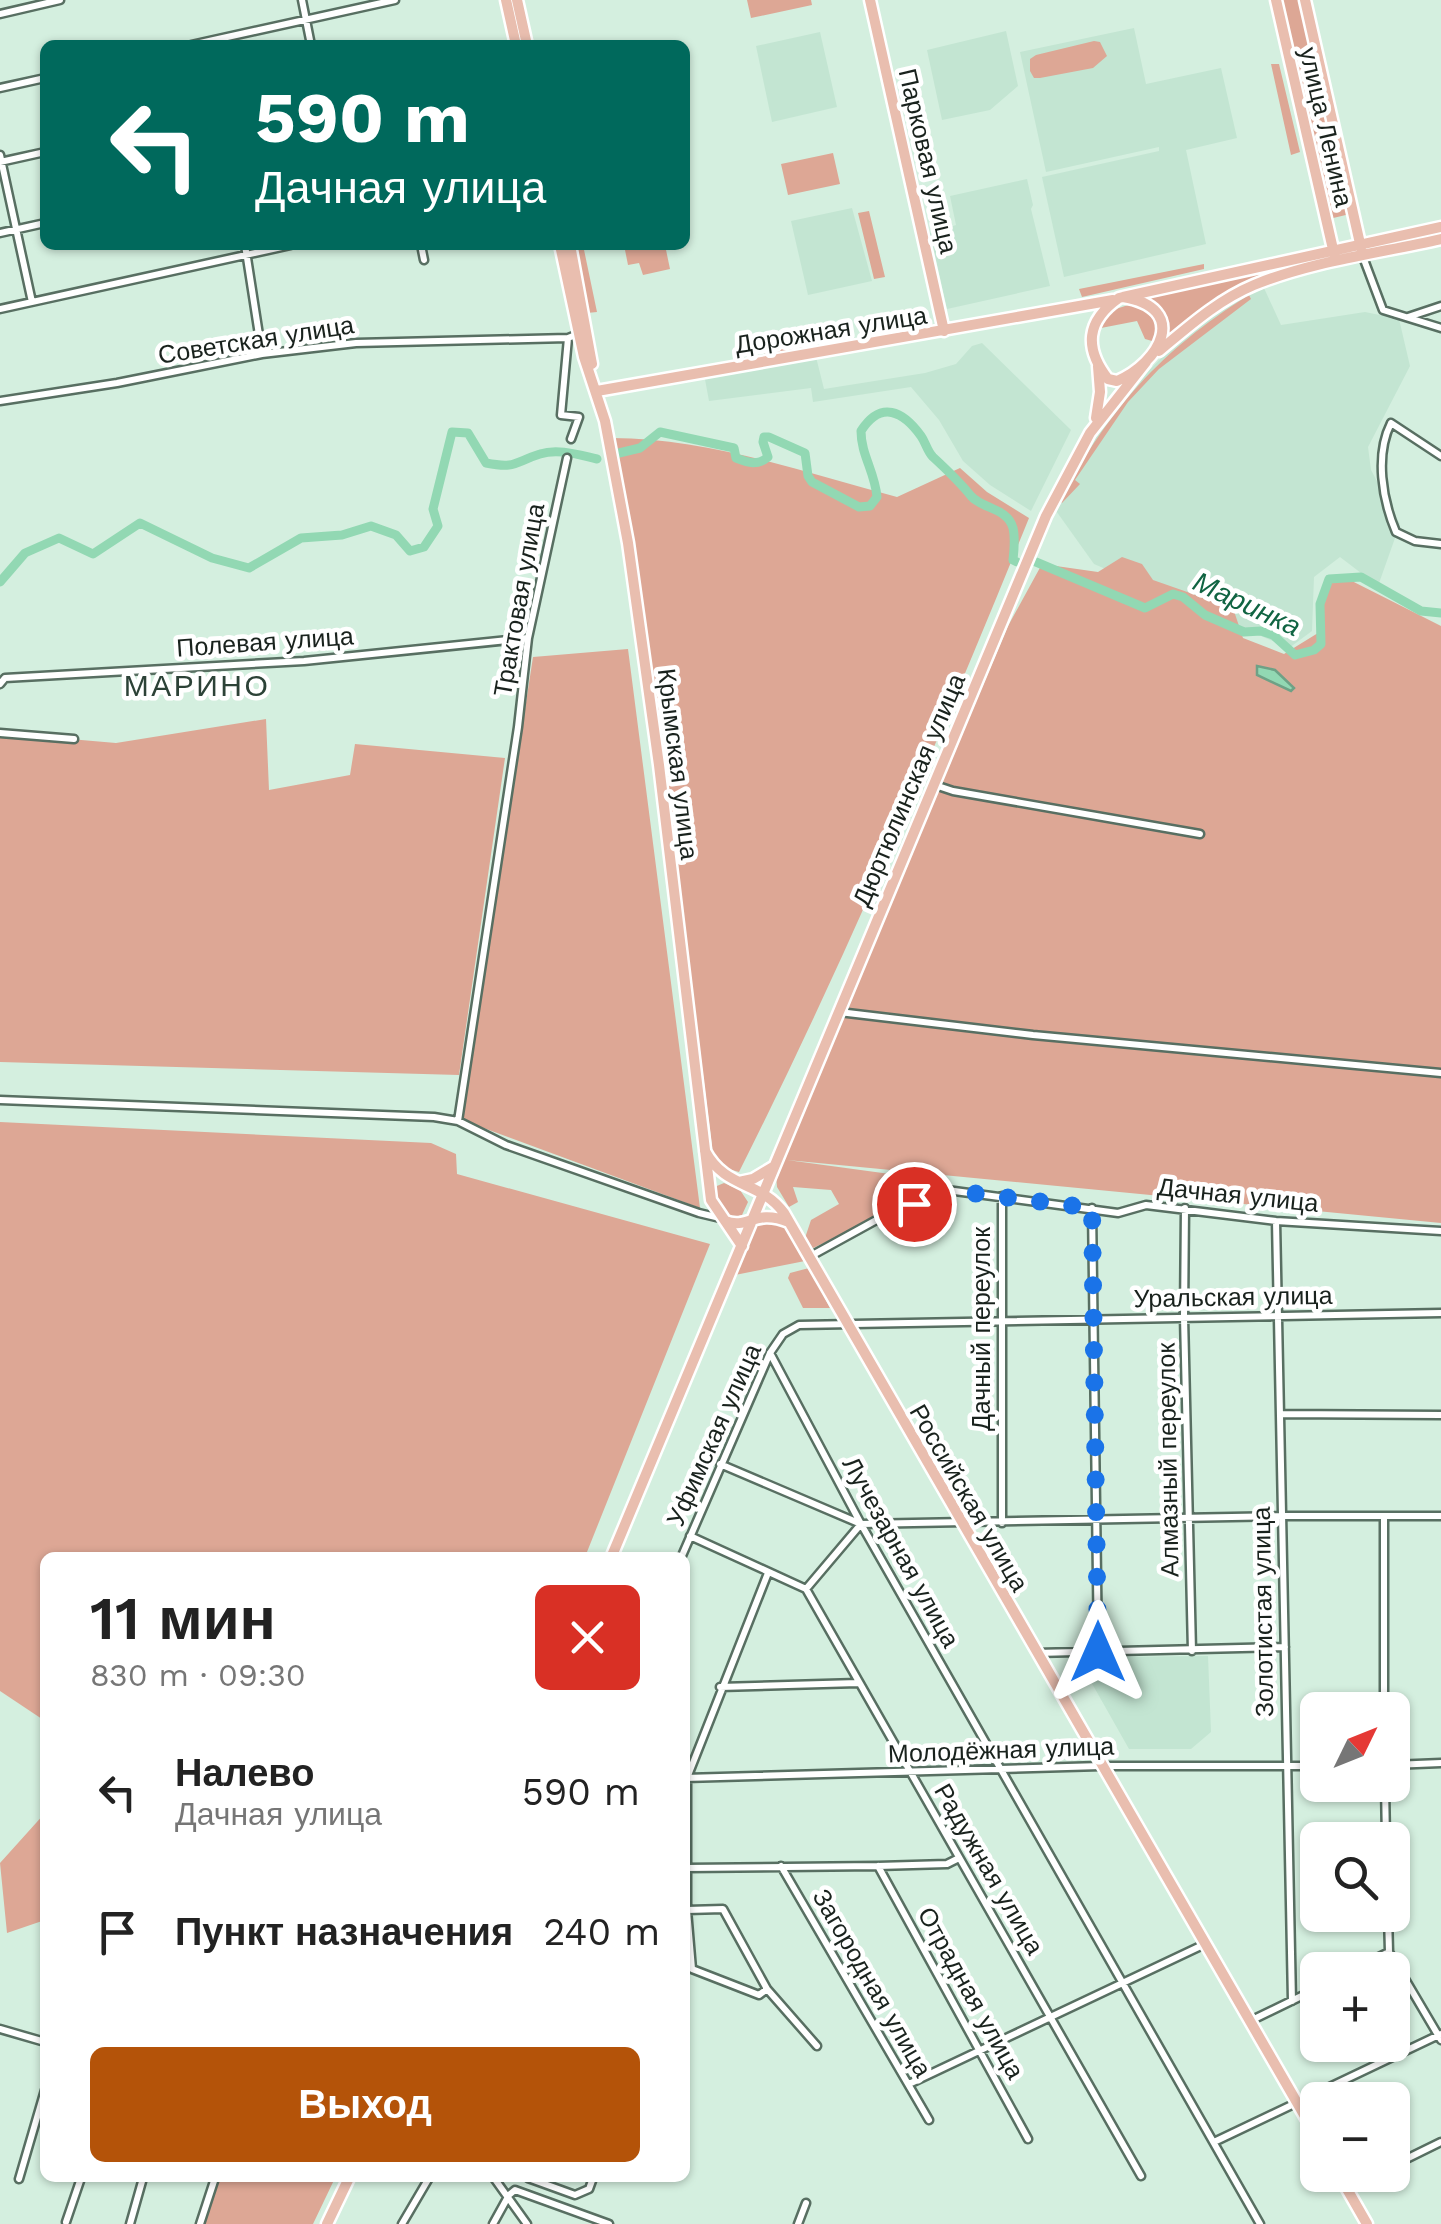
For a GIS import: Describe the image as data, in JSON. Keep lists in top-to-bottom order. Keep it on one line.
{"streets":{"main road":["улица Ленина","Парковая улица","Дорожная улица","Крымская улица","Дюртюлинская улица","Российская улица"],"street":["Советская улица","Трактовая улица","Полевая улица","Дачная улица","Уральская улица","Дачный переулок","Уфимская улица","Алмазный переулок","Лучезарная улица","Золотистая улица","Молодёжная улица","Радужная улица","Загородная улица","Отрадная улица"]},"crossings":[["улица Ленина","Дорожная улица"],["Парковая улица","Дорожная улица"],["Дорожная улица","Крымская улица"],["Дорожная улица","Дюртюлинская улица"],["Трактовая улица","Полевая улица"],["Дюртюлинская улица","Российская улица"],["Дачная улица","Дачный переулок"],["Дачная улица","Алмазный переулок"],["Дачная улица","Российская улица"],["Дачная улица","Золотистая улица"],["Уральская улица","Дачный переулок"],["Уральская улица","Уфимская улица"],["Уральская улица","Алмазный переулок"],["Уральская улица","Российская улица"],["Уральская улица","Золотистая улица"],["Уфимская улица","Российская улица"],["Уфимская улица","Лучезарная улица"],["Российская улица","Молодёжная улица"],["Лучезарная улица","Молодёжная улица"],["Золотистая улица","Молодёжная улица"],["Молодёжная улица","Радужная улица"]],"districts":["МАРИНО"],"water":["Маринка"],"north":"top right","page":{"turn":["590 m","Дачная улица"],"heading":["11 мин","830 m · 09:30"],"map_buttons":["+","−"],"list":[{"name":"Налево","note":"Дачная улица","value":"590 m"},{"name":"Пункт назначения","value":"240 m"}],"buttons":"Выход"}}
